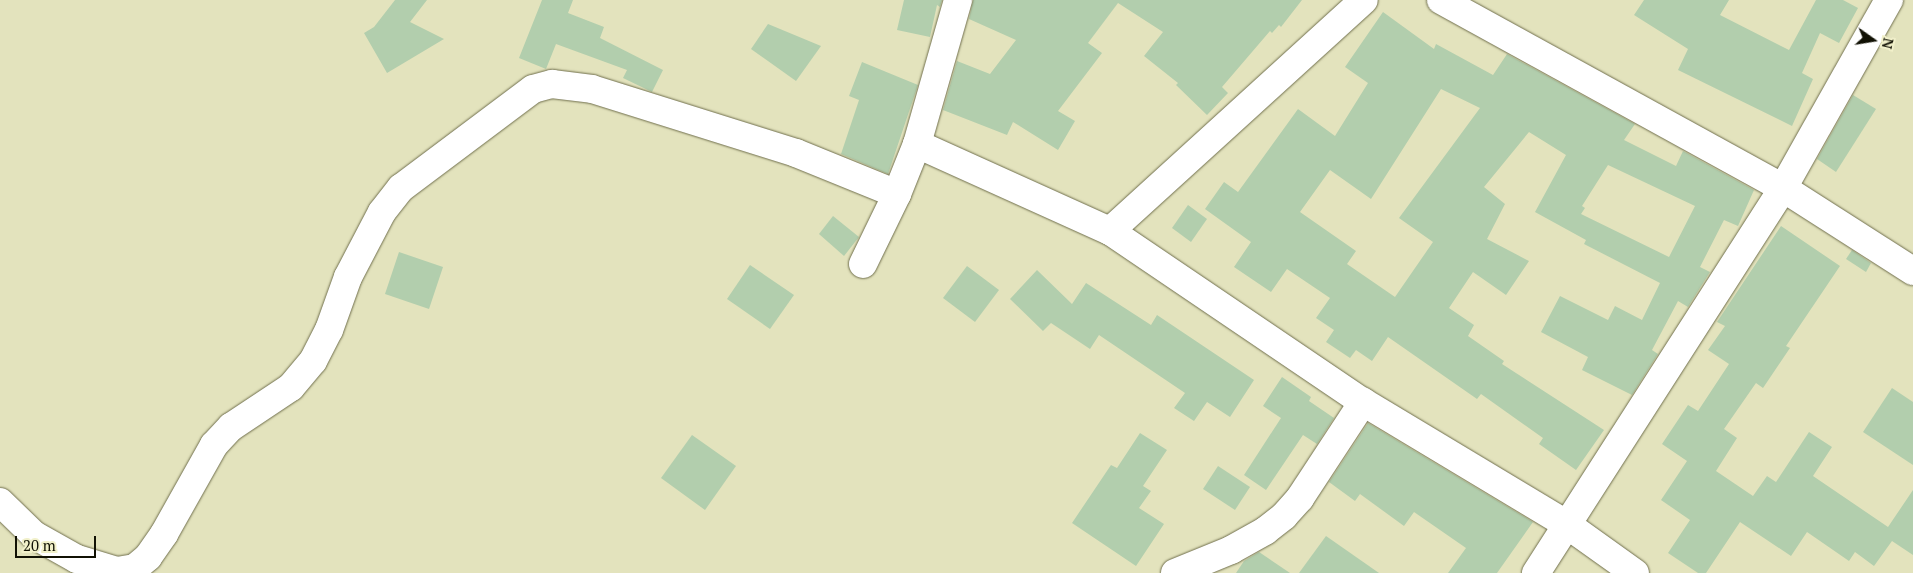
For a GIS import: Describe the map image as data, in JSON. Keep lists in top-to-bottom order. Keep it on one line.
{"scale_bar":"20 m","north":"right"}
